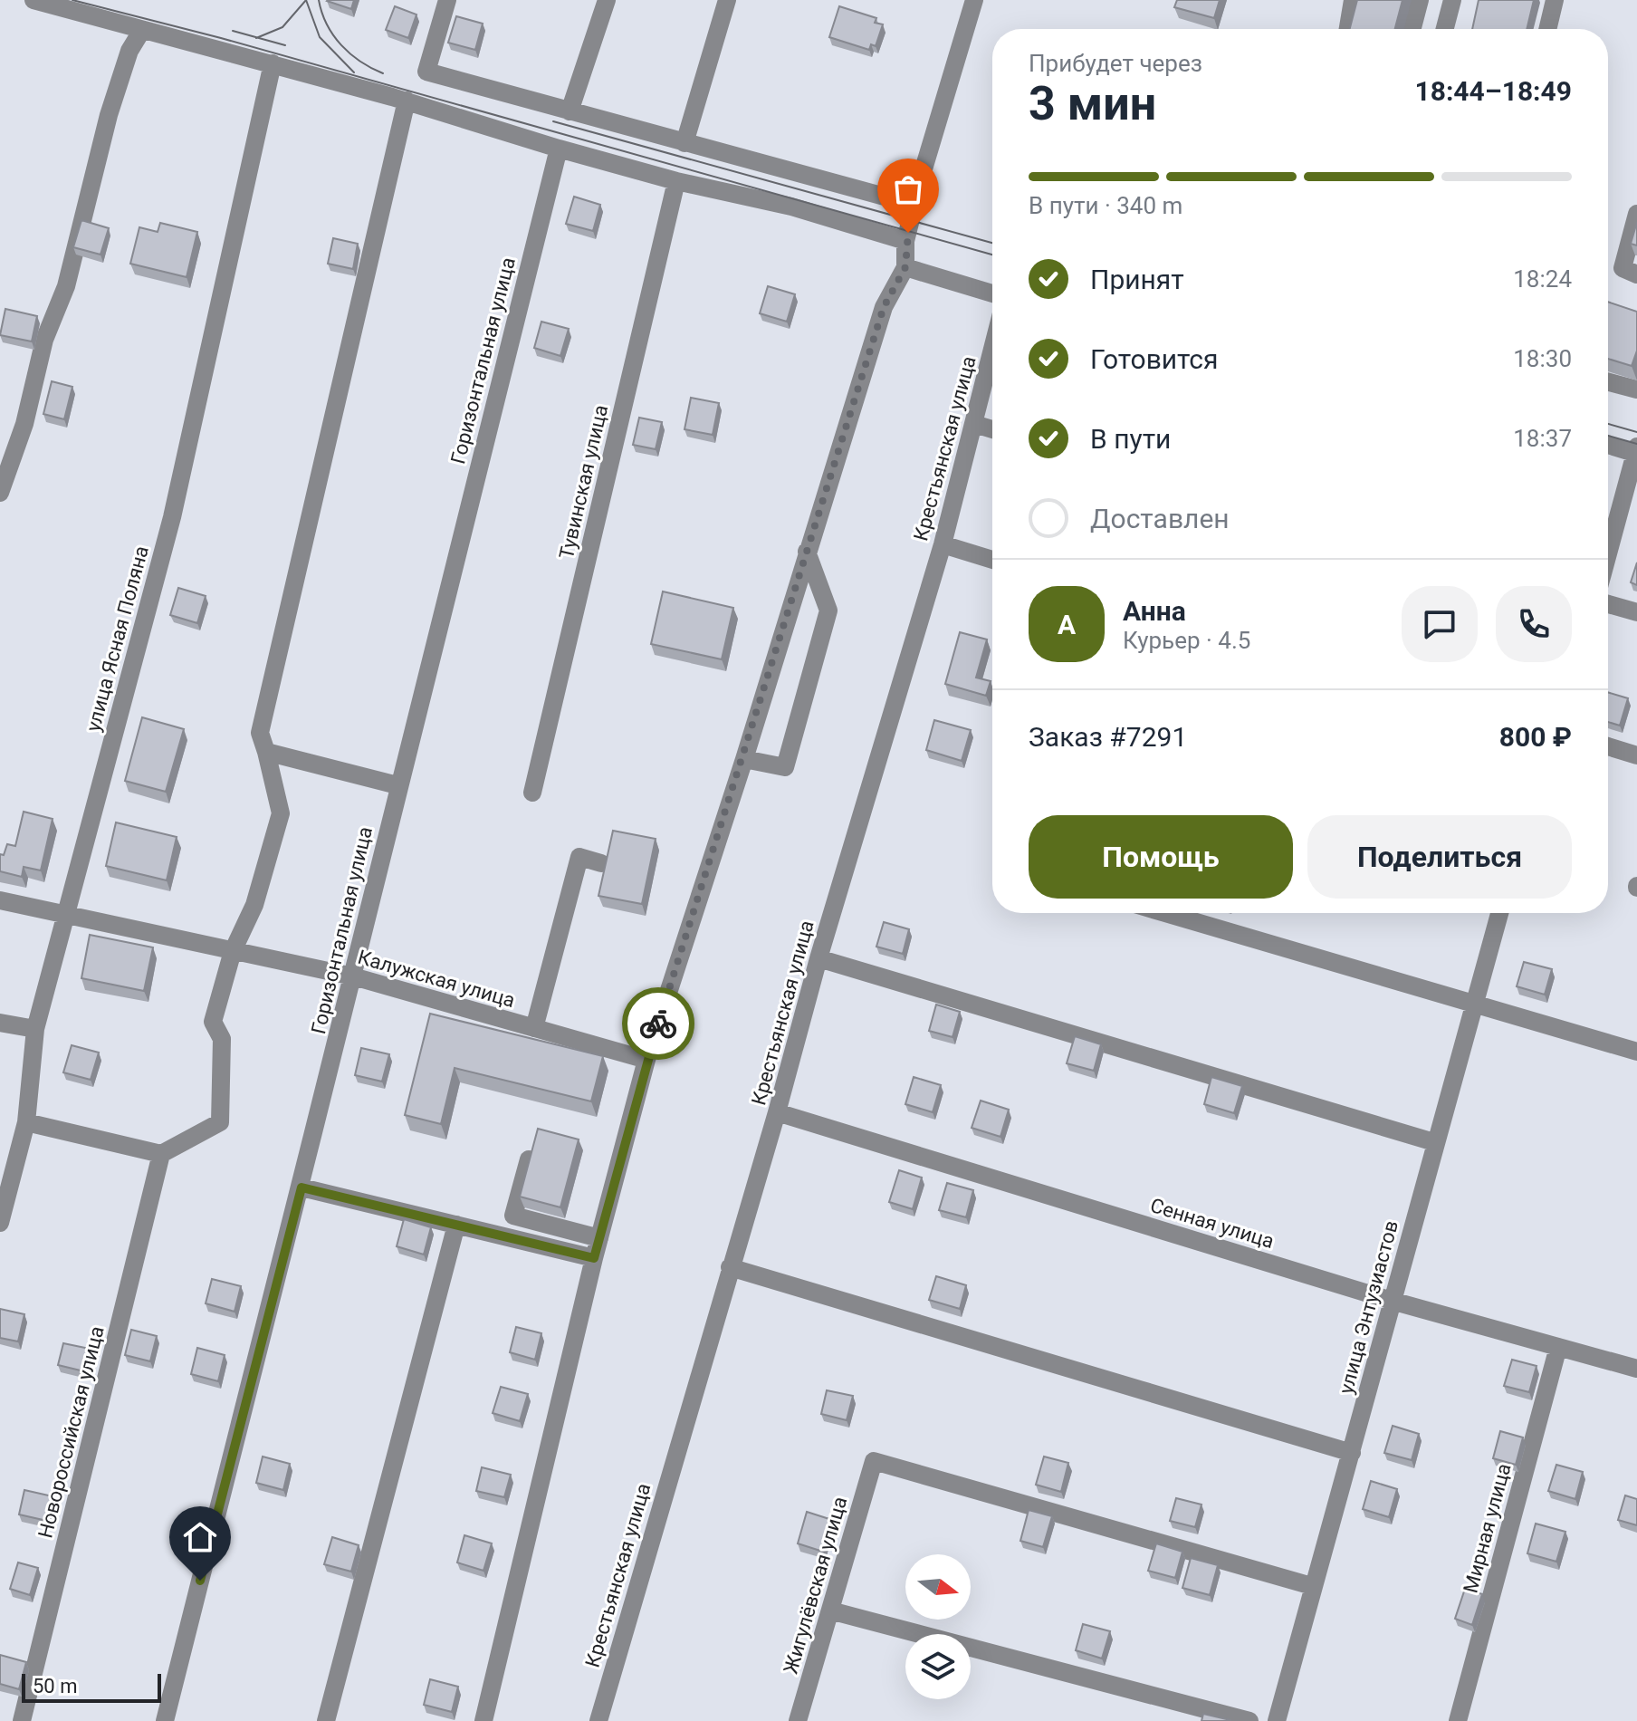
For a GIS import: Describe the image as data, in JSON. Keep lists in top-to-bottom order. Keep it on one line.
{"streets":{"street":["Горизонтальная улица","Крестьянская улица","Тувинская улица","улица Ясная Поляна","Калужская улица","Сенная улица","улица Энтузиастов","Новороссийская улица","Мирная улица","Жигулёвская улица"]},"crossings":[["Горизонтальная улица","Калужская улица"],["Крестьянская улица","Сенная улица"],["улица Ясная Поляна","Калужская улица"],["Сенная улица","улица Энтузиастов"],["Сенная улица","Мирная улица"],["улица Энтузиастов","Жигулёвская улица"]],"scale_bar":"50 m","north":"right","page":{"heading":["3 мин","Прибудет через","18:44–18:49"],"panel":["Анна","Курьер · 4.5","Заказ #7291","800 ₽"],"bar":"В пути · 340 m","list":[["Принят","18:24"],["Готовится","18:30"],["В пути","18:37"],"Доставлен"],"round":"А","buttons":["Помощь","Поделиться"],"scale":"50 m"}}
